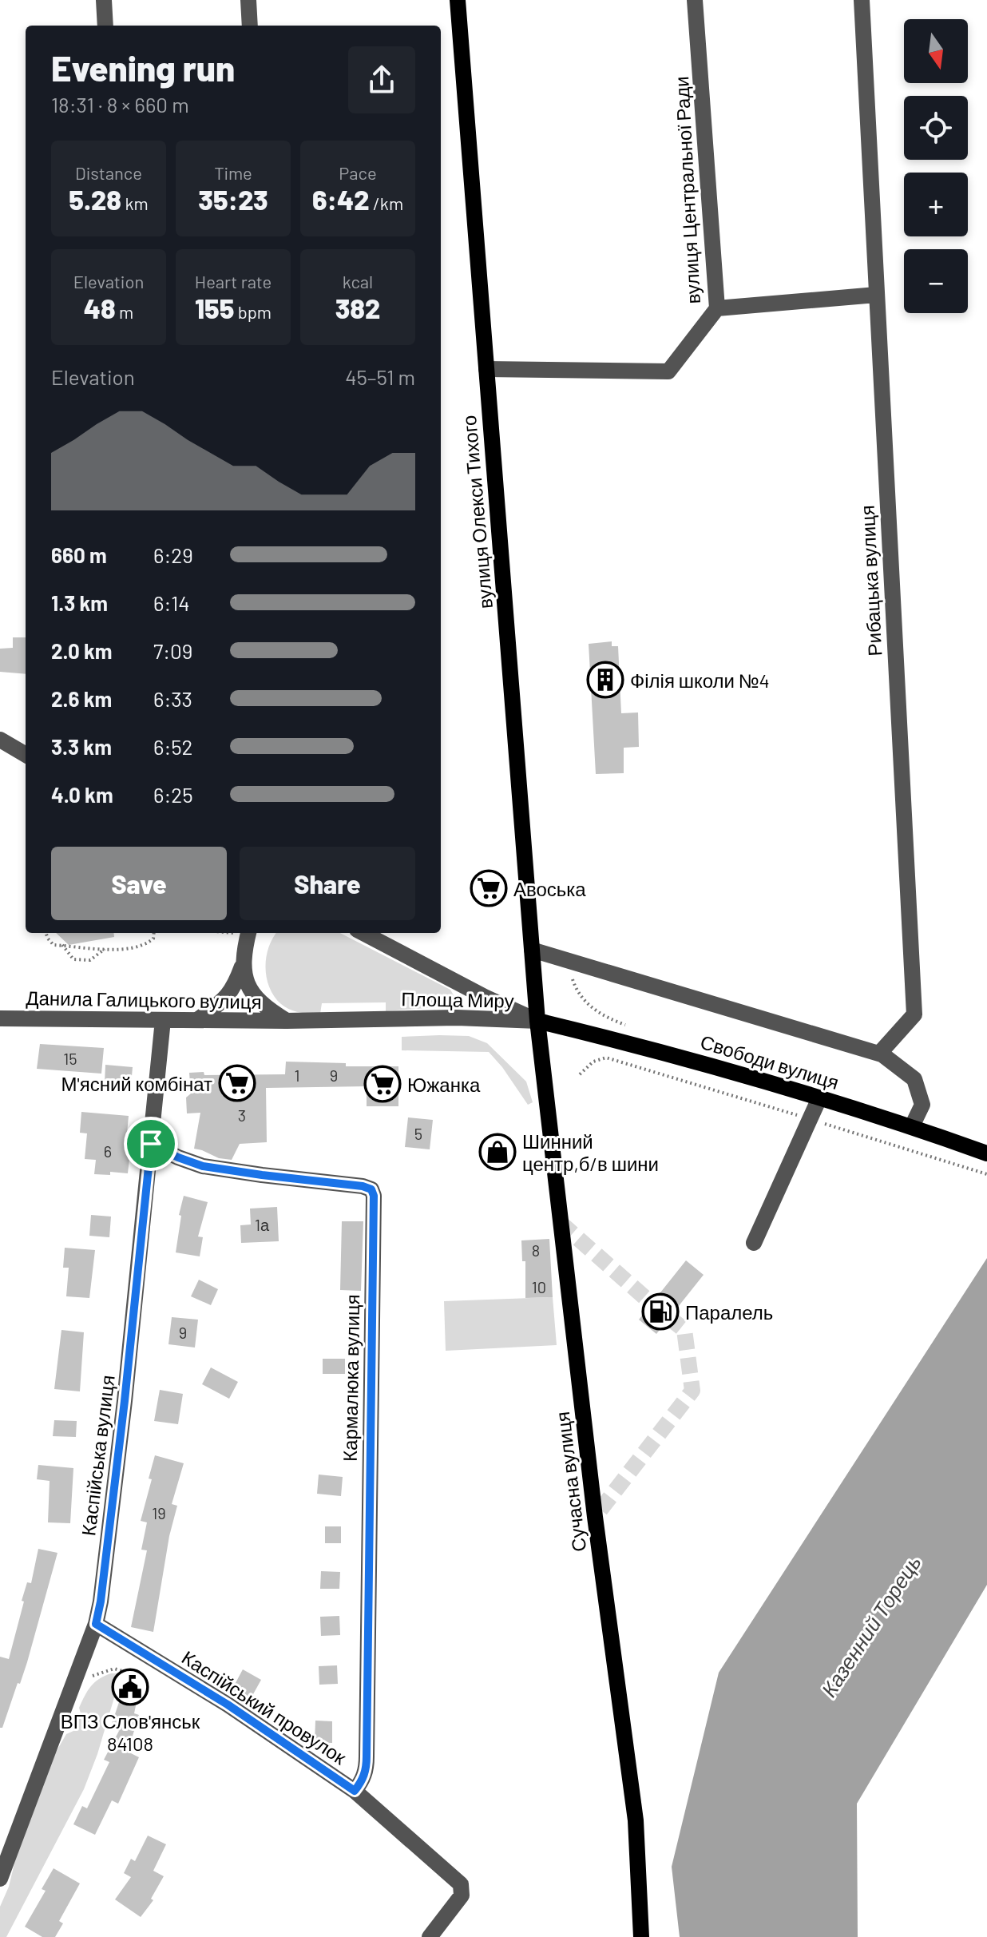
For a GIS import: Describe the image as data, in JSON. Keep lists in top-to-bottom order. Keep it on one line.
{"streets":{"main road":["вулиця Олекси Тихого","Свободи вулиця","Сучасна вулиця"],"street":["вулиця Центральної Ради","Рибацька вулиця","Данила Галицького вулиця","Площа Миру","Кармалюка вулиця","Каспійська вулиця","Каспійський провулок"]},"crossings":[["вулиця Центральної Ради","вулиця Олекси Тихого"],["вулиця Олекси Тихого","Площа Миру"],["вулиця Олекси Тихого","Свободи вулиця"],["вулиця Олекси Тихого","Сучасна вулиця"],["Данила Галицького вулиця","Площа Миру"],["Данила Галицького вулиця","Каспійська вулиця"],["Площа Миру","Свободи вулиця"],["Площа Миру","Сучасна вулиця"],["Свободи вулиця","Сучасна вулиця"],["Кармалюка вулиця","Каспійська вулиця"],["Кармалюка вулиця","Каспійський провулок"],["Каспійська вулиця","Каспійський провулок"]],"water":["Казенний Торець"],"places":{"building":["Філія школи №4"],"supermarket":["Авоська","М'ясний комбінат","Южанка"],"shop":["Шинний центр,б/в шини"],"fuel station":["Паралель"],"public building":["ВПЗ Слов'янськ 84108"]},"house_numbers":["15","1","9","3","5","6","1а","8","10","9","19"],"north":"bottom","page":{"map_buttons":["+","−"],"heading":["Evening run","18:31 · 8 × 660 m"],"stats":[["Distance","5.28 km"],["Time","35:23"],["Pace","6:42 /km"],["Elevation","48 m"],["Heart rate","155 bpm"],["kcal","382"]],"chart":["Elevation","45–51 m"],"list":[{"name":"660 m","note":"6:29"},{"name":"1.3 km","note":"6:14"},{"name":"2.0 km","note":"7:09"},{"name":"2.6 km","note":"6:33"},{"name":"3.3 km","note":"6:52"},{"name":"4.0 km","note":"6:25"}],"buttons":["Save","Share"]}}
